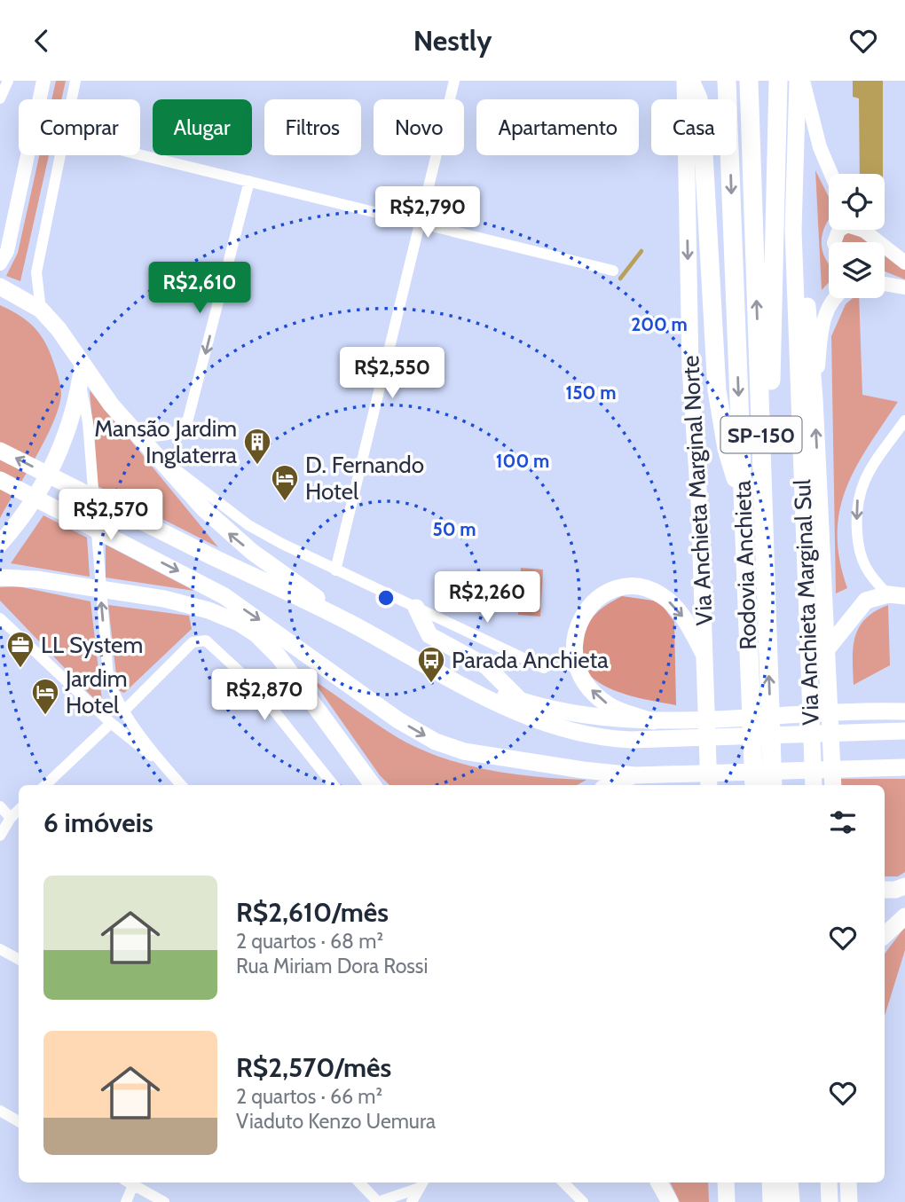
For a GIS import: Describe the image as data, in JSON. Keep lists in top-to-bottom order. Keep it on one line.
{"streets":{"highway":["SP-150","Rodovia Anchieta"],"main road":["Via Anchieta Marginal Norte","Via Anchieta Marginal Sul"]},"places":{"building":["Mansão Jardim Inglaterra"],"hotel":["D. Fernando Hotel","Jardim Hotel"],"office":["LL System"],"bus stop":["Parada Anchieta"]},"page":{"header":"Nestly","chip":["Comprar","Alugar","Filtros","Novo","Apartamento","Casa"],"price":["R$2,790","R$2,610","R$2,550","R$2,570","R$2,260","R$2,870"],"heading":"6 imóveis","list":[{"name":"R$2,610/mês","note":"2 quartos · 68 m² · Rua Miriam Dora Rossi"},{"name":"R$2,570/mês","note":"2 quartos · 66 m² · Viaduto Kenzo Uemura"}]},"rings":["200 m","150 m","100 m","50 m"]}
